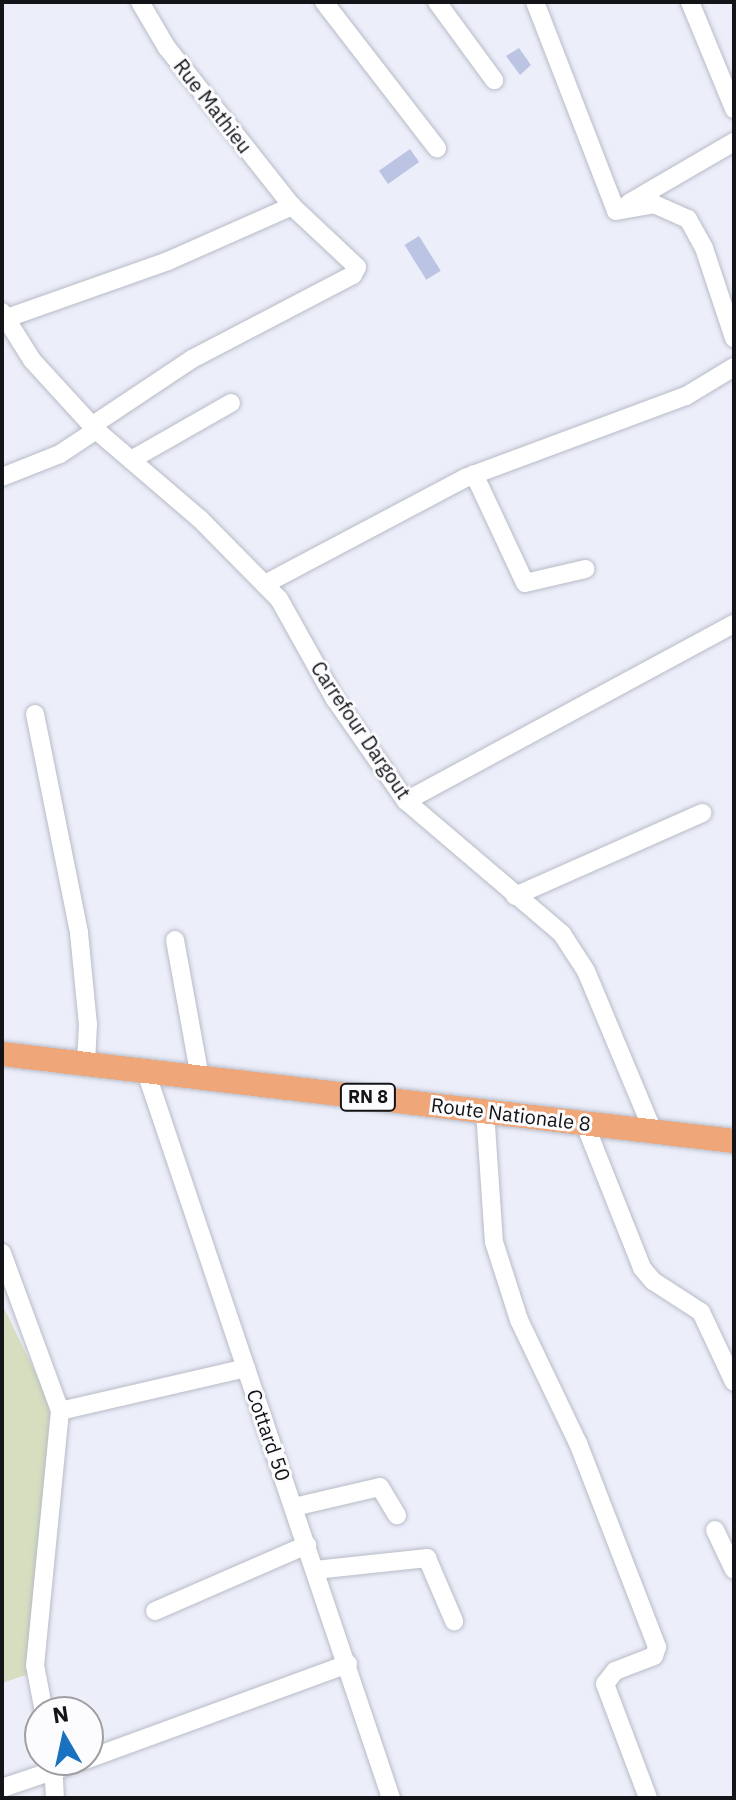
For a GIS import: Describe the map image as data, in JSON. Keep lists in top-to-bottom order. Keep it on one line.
{"streets":{"main road":["RN 8","Route Nationale 8"],"street":["Rue Mathieu","Carrefour Dargout","Cottard 50"]},"crossings":[["Rue Mathieu","Carrefour Dargout"],["Carrefour Dargout","Route Nationale 8"],["Route Nationale 8","Cottard 50"]],"north":"top"}
